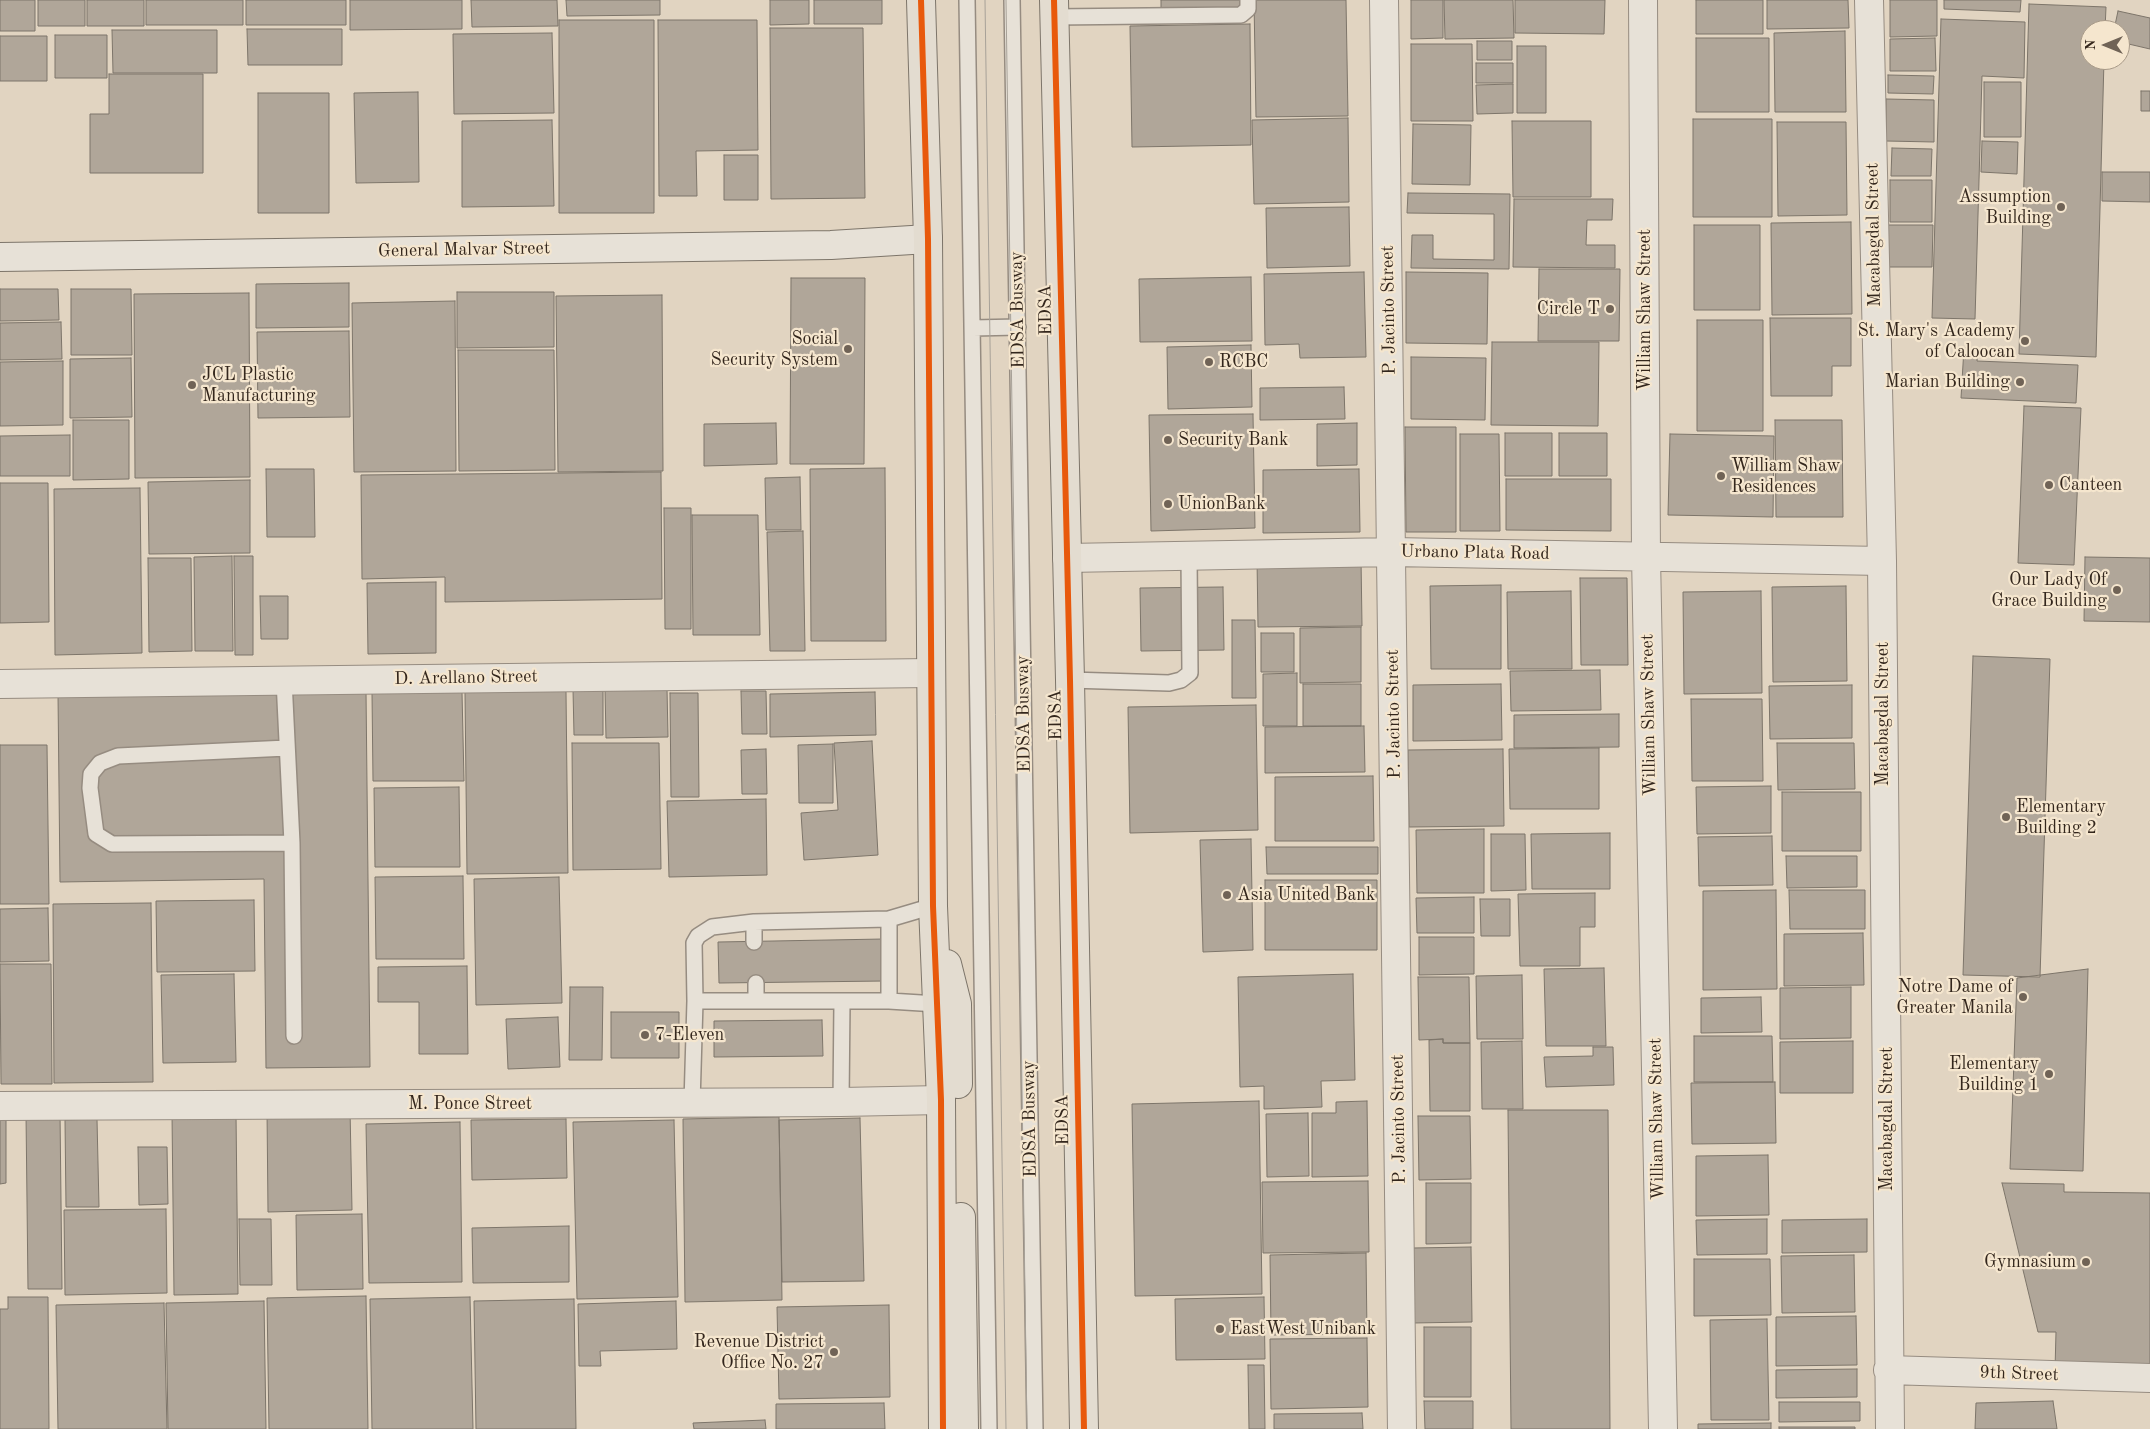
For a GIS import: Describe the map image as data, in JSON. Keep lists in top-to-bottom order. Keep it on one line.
{"streets":{"highway":["EDSA"],"street":["Macabagdal Street","General Malvar Street","P. Jacinto Street","William Shaw Street","Urbano Plata Road","D. Arellano Street","M. Ponce Street","9th Street"],"lane":["EDSA Busway"]},"crossings":[["Macabagdal Street","Urbano Plata Road"],["Macabagdal Street","9th Street"],["EDSA","Urbano Plata Road"],["P. Jacinto Street","Urbano Plata Road"],["William Shaw Street","Urbano Plata Road"]],"places":["Assumption Building","Circle T","St. Mary's Academy of Caloocan","Social Security System","RCBC","Marian Building","JCL Plastic Manufacturing","Security Bank","William Shaw Residences","Canteen","UnionBank","Our Lady Of Grace Building","Elementary Building 2","Asia United Bank","Notre Dame of Greater Manila","7-Eleven","Elementary Building 1","Gymnasium","EastWest Unibank","Revenue District Office No. 27"],"north":"left"}
